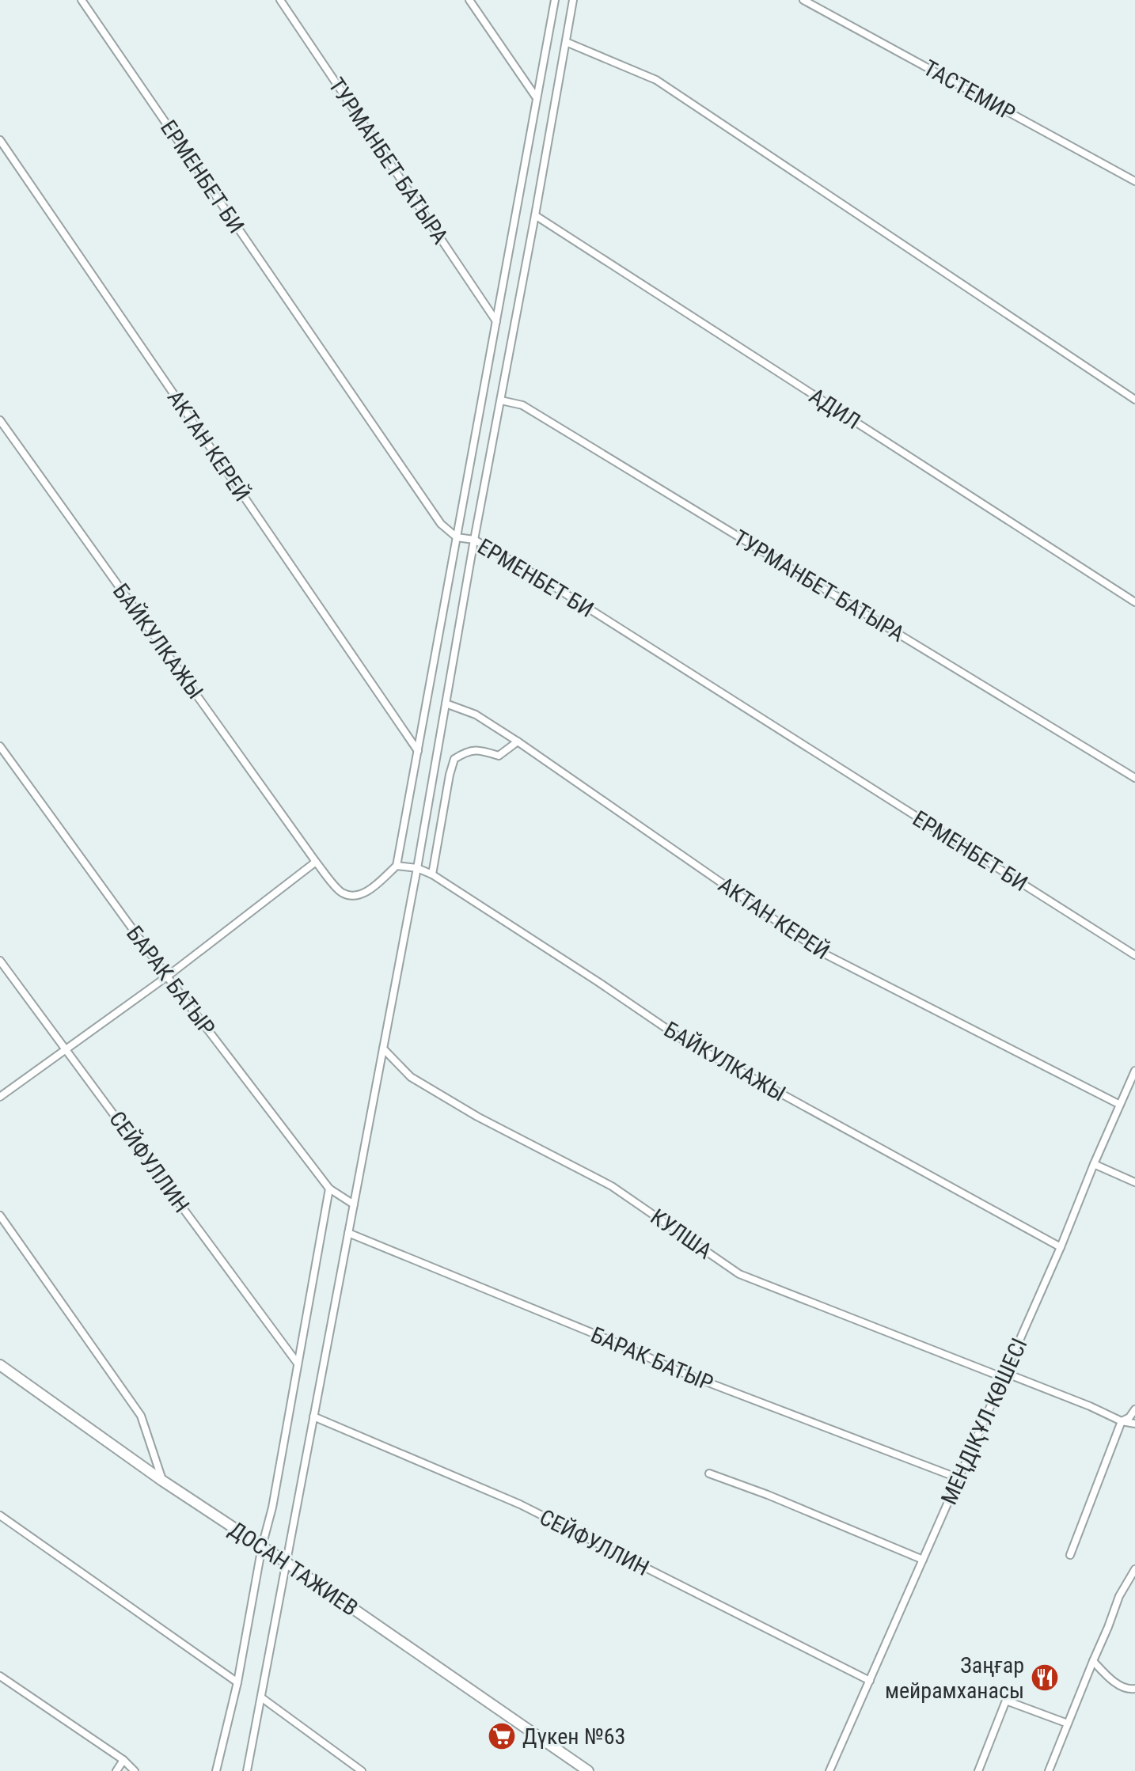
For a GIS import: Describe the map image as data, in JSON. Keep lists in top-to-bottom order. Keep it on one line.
{"streets":{"street":["ТАСТЕМИР","ТУРМАНБЕТ БАТЫРА","ЕРМЕНБЕТ БИ","АДИЛ","АКТАН КЕРЕЙ","БАЙКУЛКАЖЫ","БАРАК БАТЫР","СЕЙФУЛЛИН","КУЛША","МЕҢДІҚҰЛ КӨШЕСІ","ДОСАН ТАЖИЕВ"]},"crossings":[["АКТАН КЕРЕЙ","МЕҢДІҚҰЛ КӨШЕСІ"],["БАЙКУЛКАЖЫ","МЕҢДІҚҰЛ КӨШЕСІ"],["БАРАК БАТЫР","МЕҢДІҚҰЛ КӨШЕСІ"],["СЕЙФУЛЛИН","МЕҢДІҚҰЛ КӨШЕСІ"],["КУЛША","МЕҢДІҚҰЛ КӨШЕСІ"]],"places":{"restaurant":["Заңғар мейрамханасы"],"supermarket":["Дүкен №63"]}}
